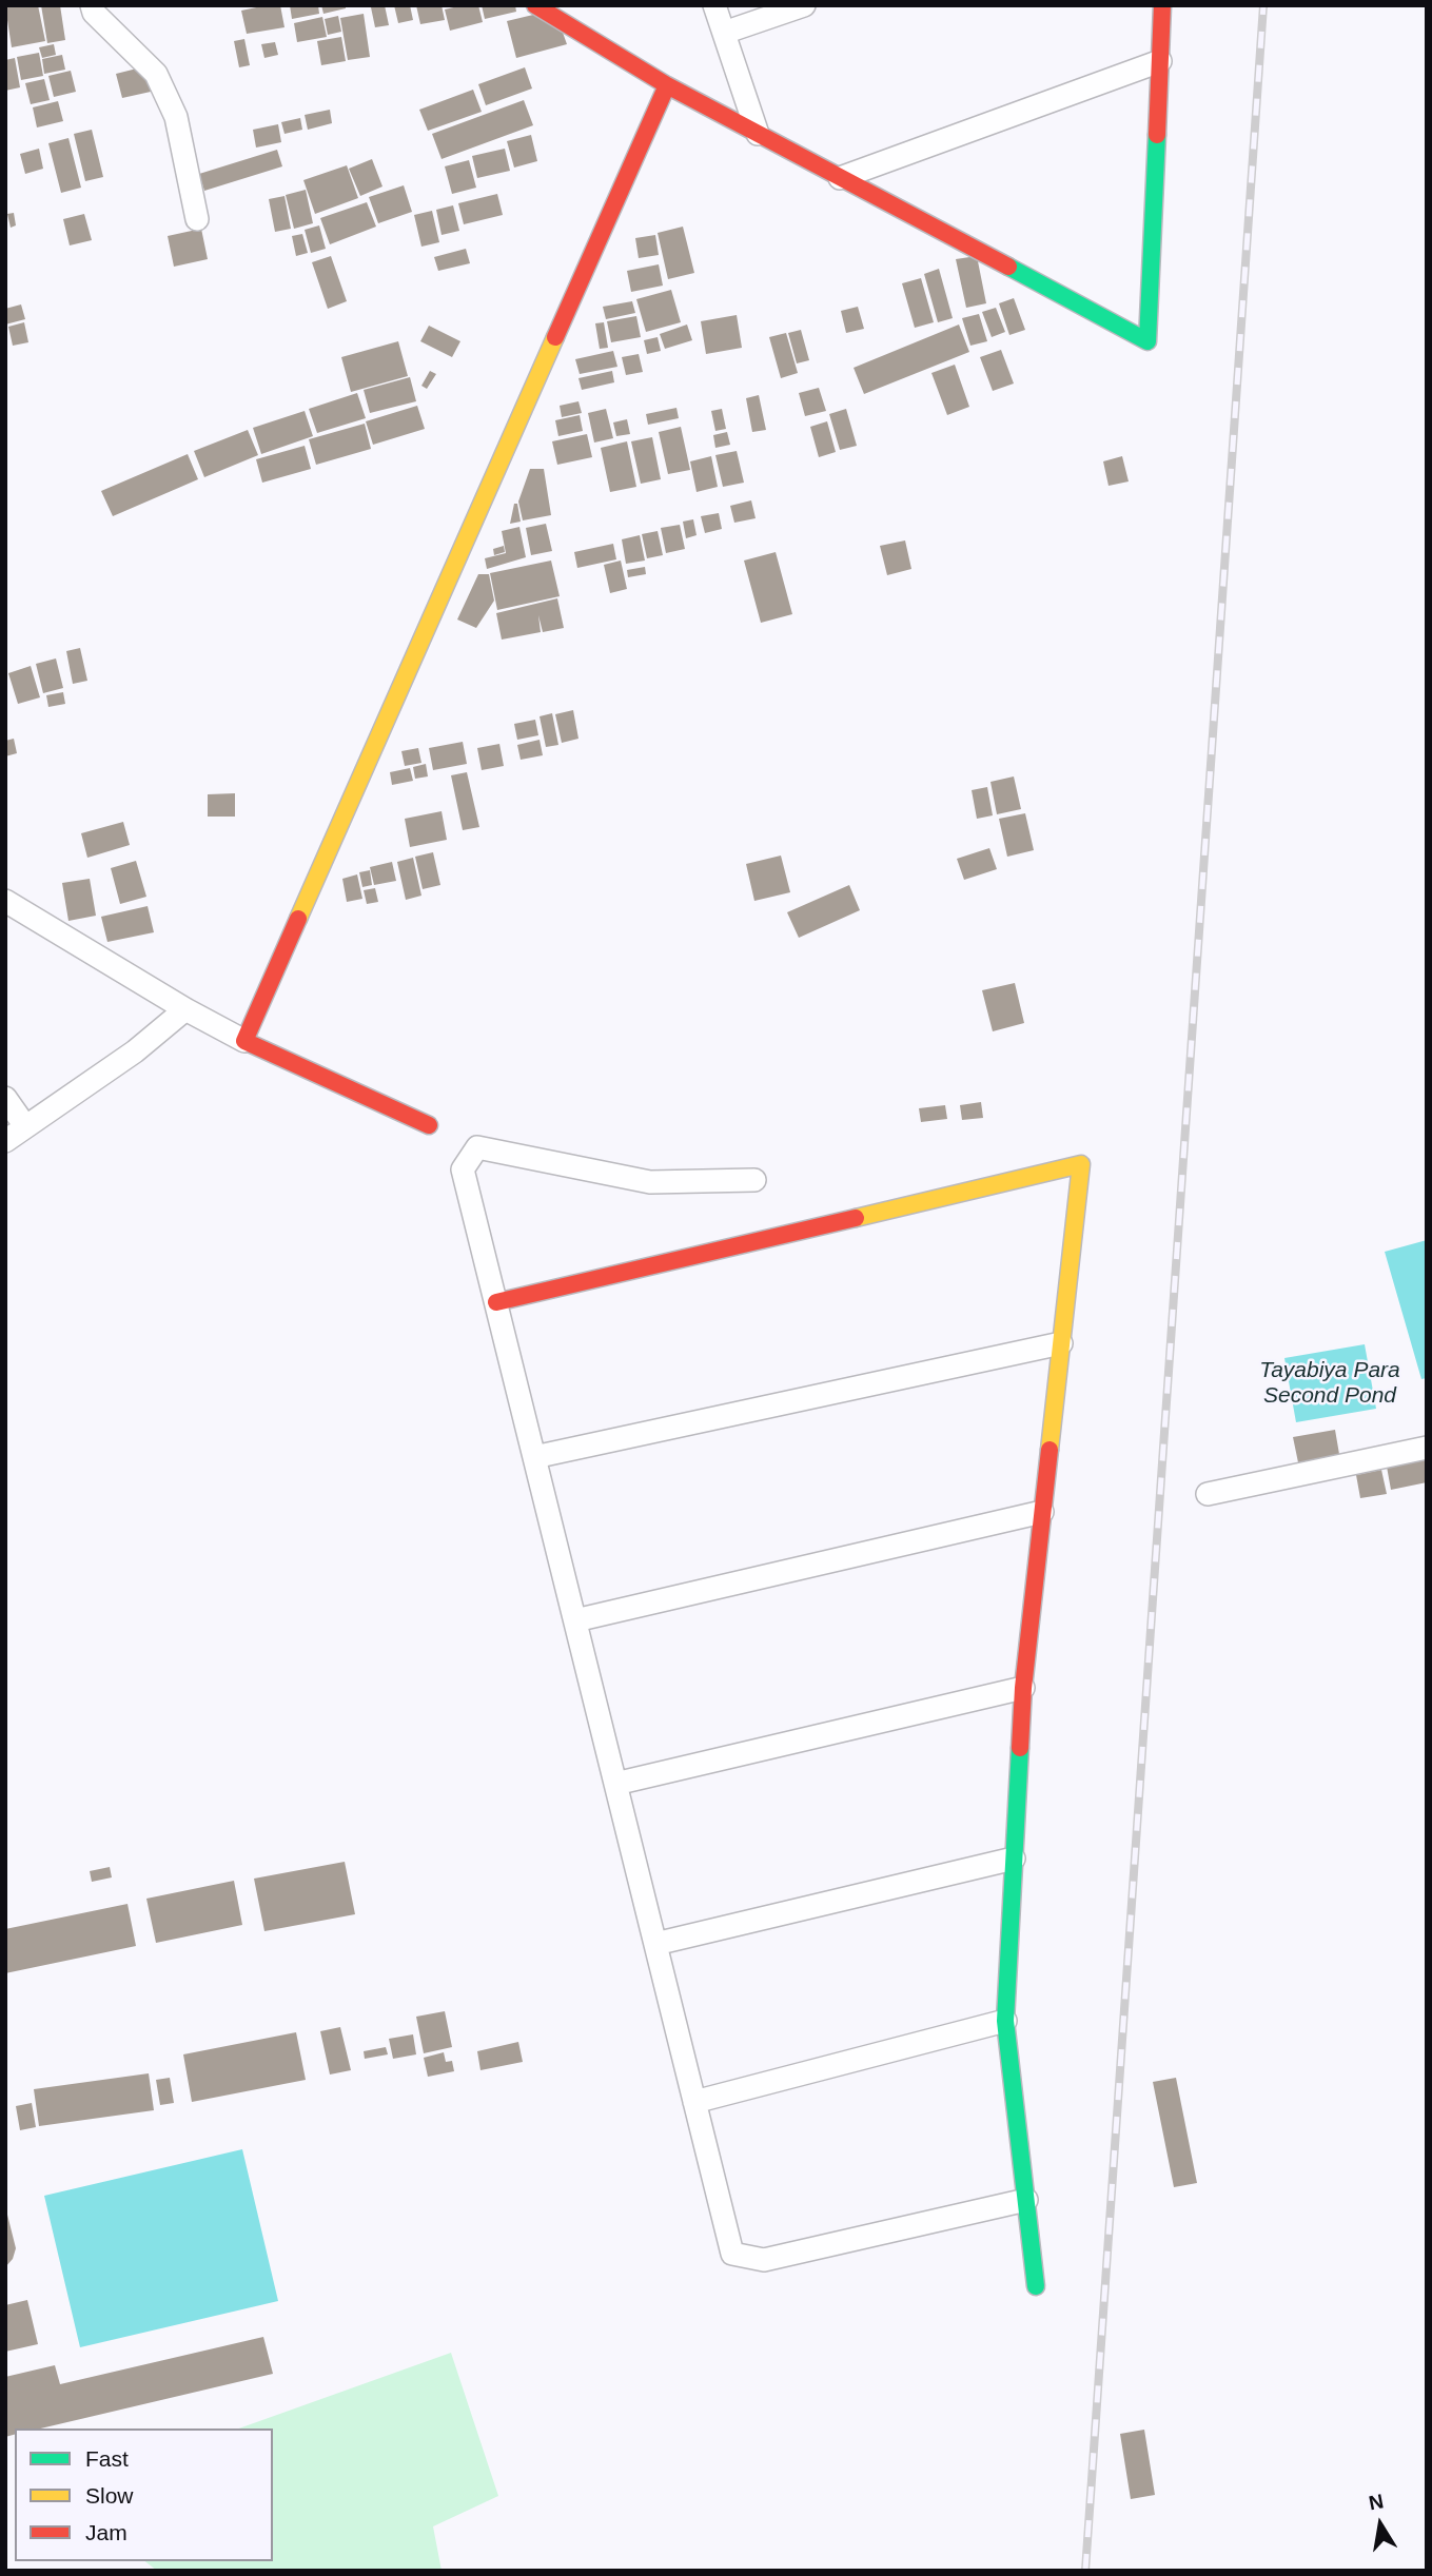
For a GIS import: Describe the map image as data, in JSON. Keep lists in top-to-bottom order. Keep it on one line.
{"water":["Tayabiya Para Second Pond"],"legend":["Fast","Slow","Jam"],"north":"top"}
